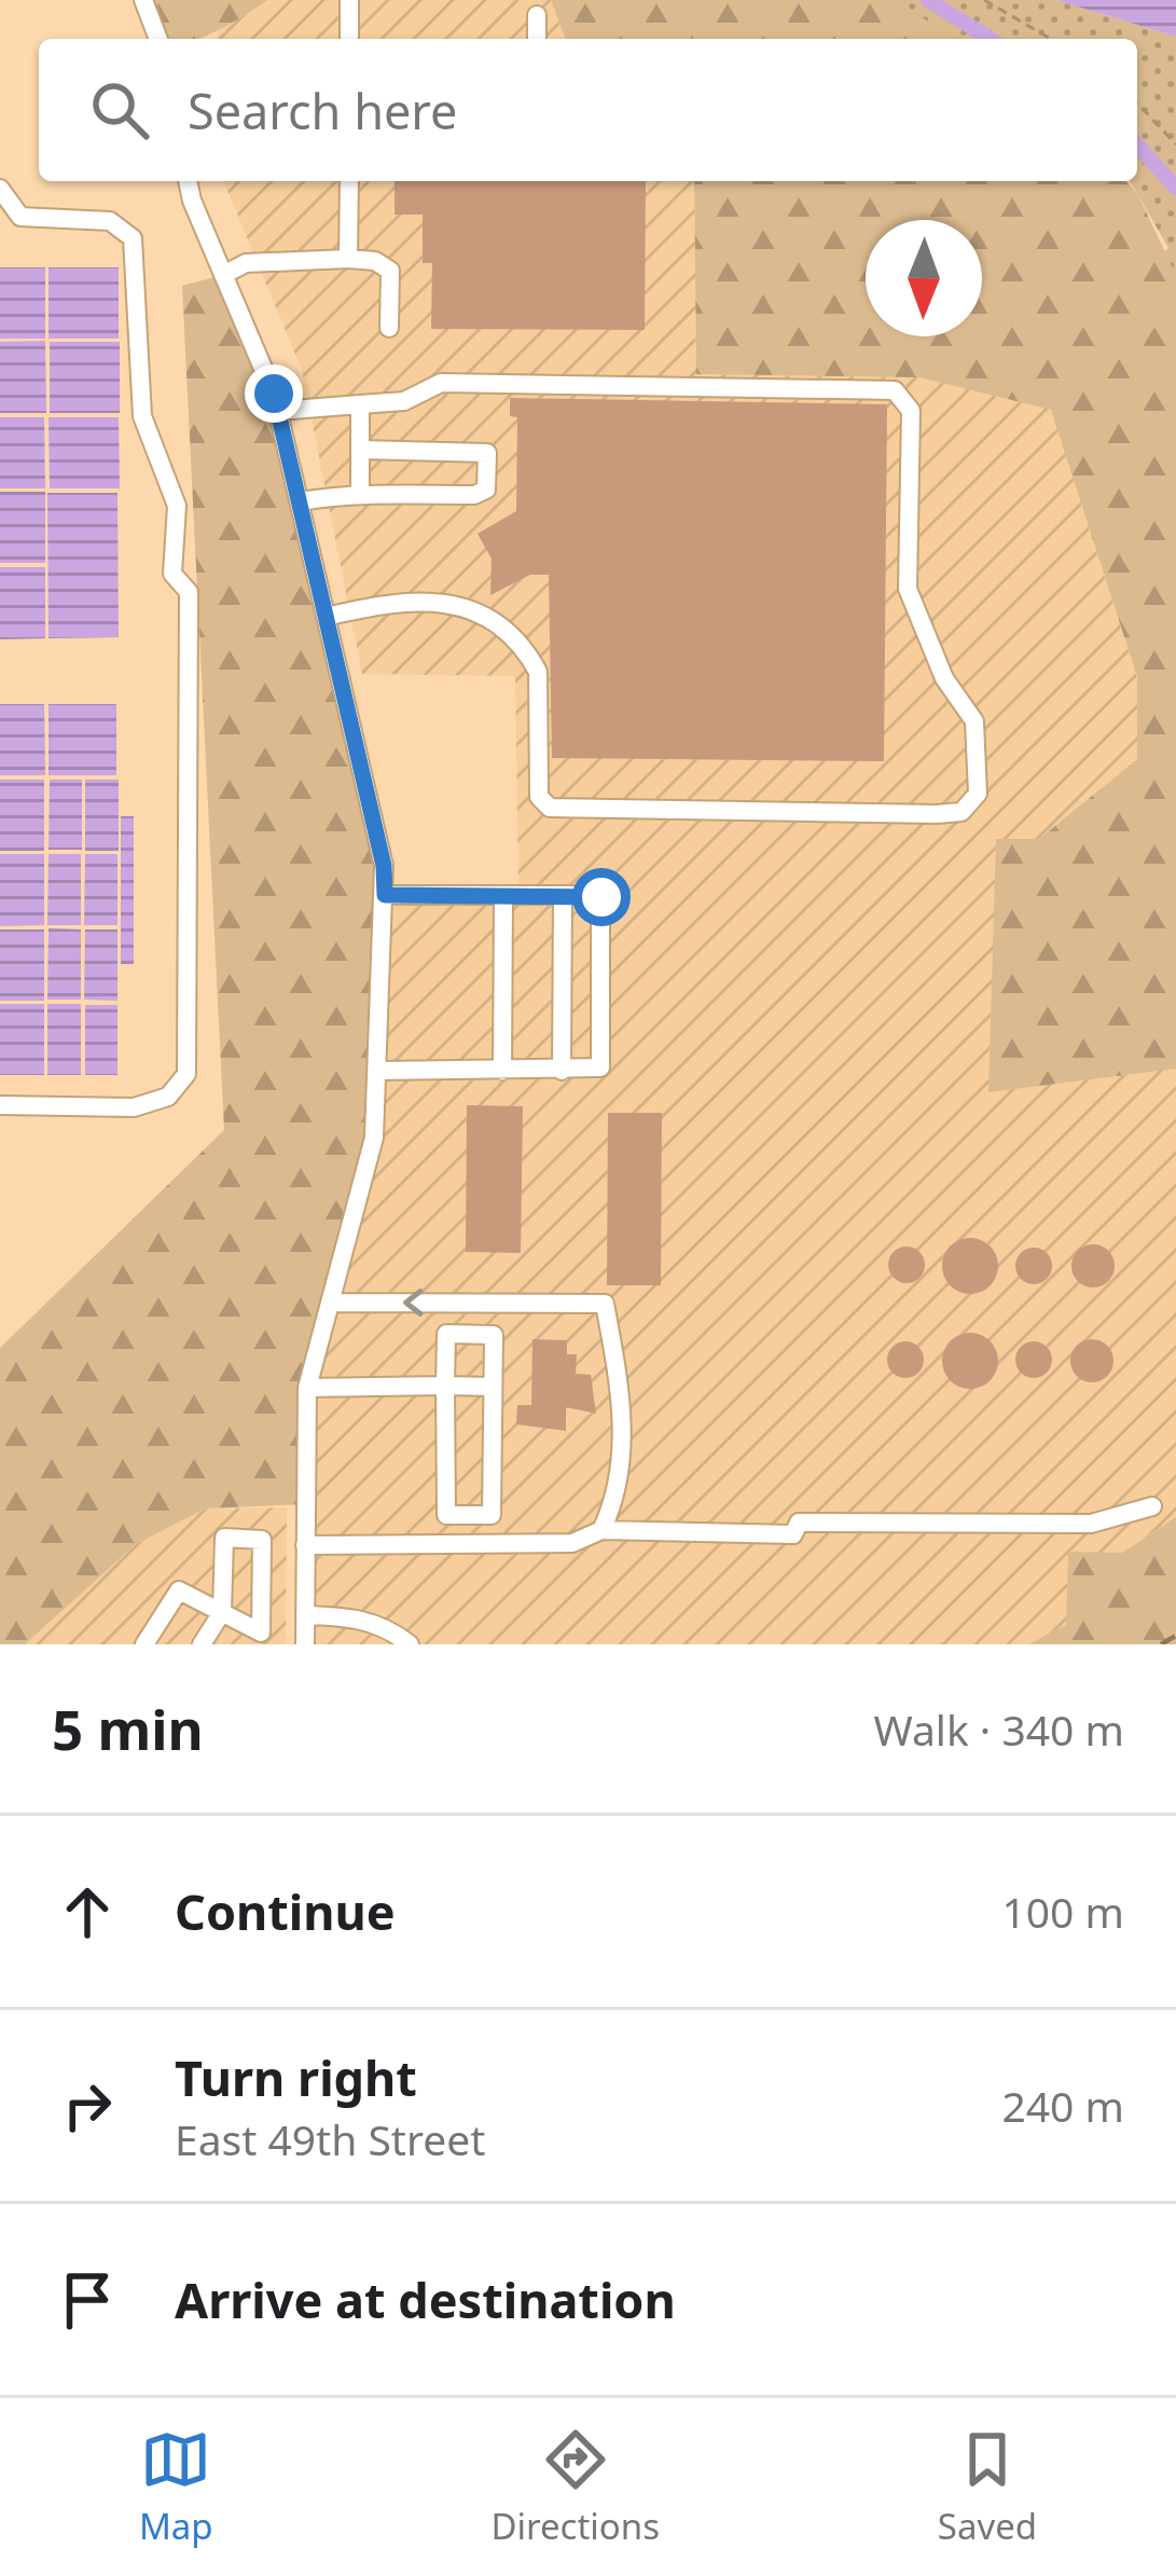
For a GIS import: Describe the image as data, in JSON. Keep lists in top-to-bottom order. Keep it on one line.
{"north":"bottom","page":{"search":"Search here","heading":["5 min","Walk · 340 m"],"list":[["Continue","100 m"],["Turn right","East 49th Street","240 m"],"Arrive at destination"],"nav":["Map","Directions","Saved"]}}
